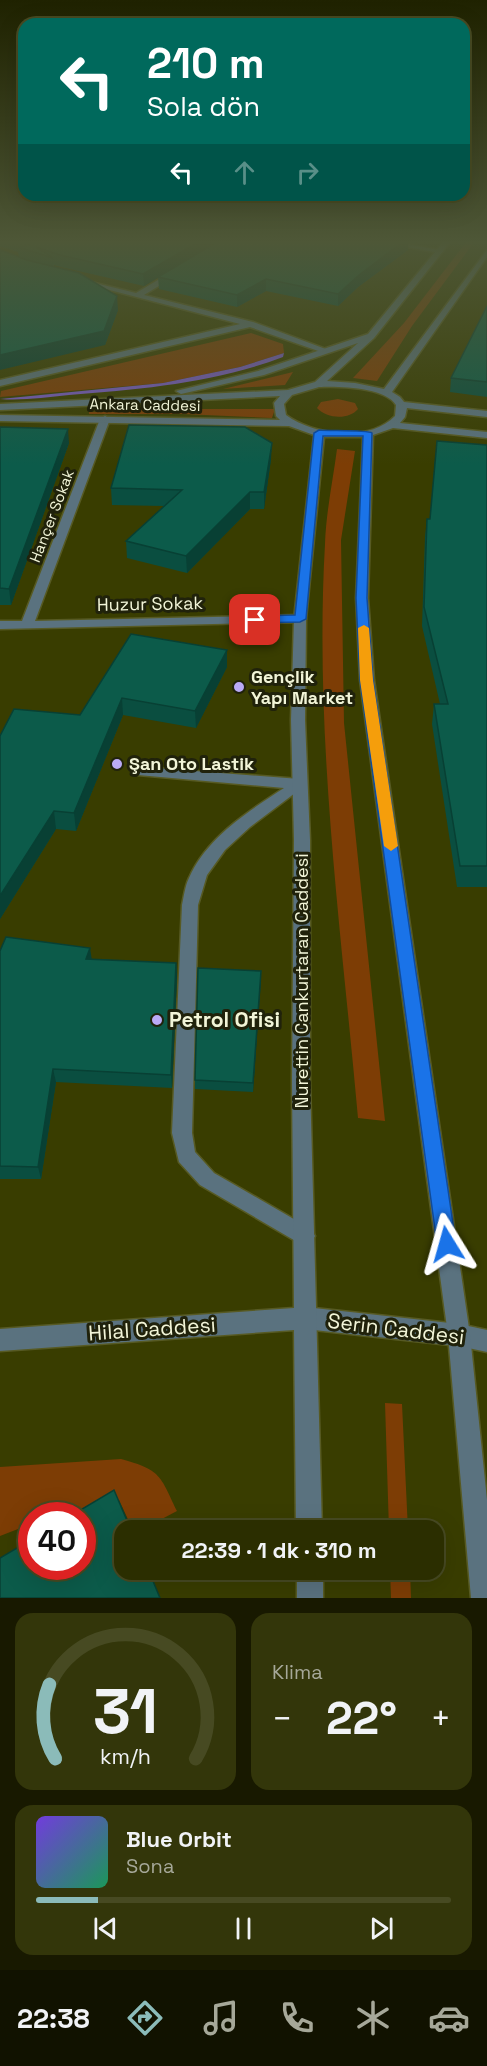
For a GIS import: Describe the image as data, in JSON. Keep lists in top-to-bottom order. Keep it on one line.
{"streets":{"street":["Ankara Caddesi","Hançer Sokak","Huzur Sokak","Nurettin Cankurtaran Caddesi","Hilal Caddesi","Serin Caddesi"]},"crossings":[["Ankara Caddesi","Hançer Sokak"],["Ankara Caddesi","Nurettin Cankurtaran Caddesi"],["Hançer Sokak","Huzur Sokak"],["Huzur Sokak","Nurettin Cankurtaran Caddesi"],["Nurettin Cankurtaran Caddesi","Hilal Caddesi"],["Nurettin Cankurtaran Caddesi","Serin Caddesi"],["Hilal Caddesi","Serin Caddesi"]],"places":["Gençlik Yapı Market","Şan Oto Lastik","Petrol Ofisi"],"page":{"turn":["210 m","Sola dön"],"limit":"40","trip":"22:39 · 1 dk · 310 m","tile":"Klima","heat":["−","22°","+"],"song":["Blue Orbit","Sona"],"tabs":"22:38","gauge":["31","km/h"]}}
